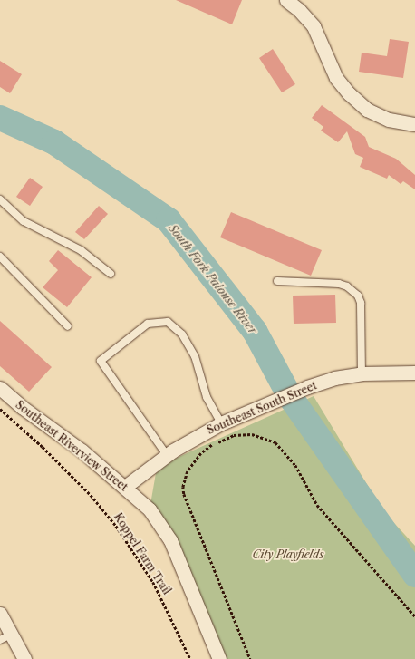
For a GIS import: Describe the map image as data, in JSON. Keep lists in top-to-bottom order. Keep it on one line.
{"streets":{"street":["Southeast South Street","Southeast Riverview Street"],"path":["Koppel Farm Trail"]},"crossings":[["Southeast South Street","Southeast Riverview Street"]],"water":["South Fork Palouse River"],"parks":["City Playfields"]}
